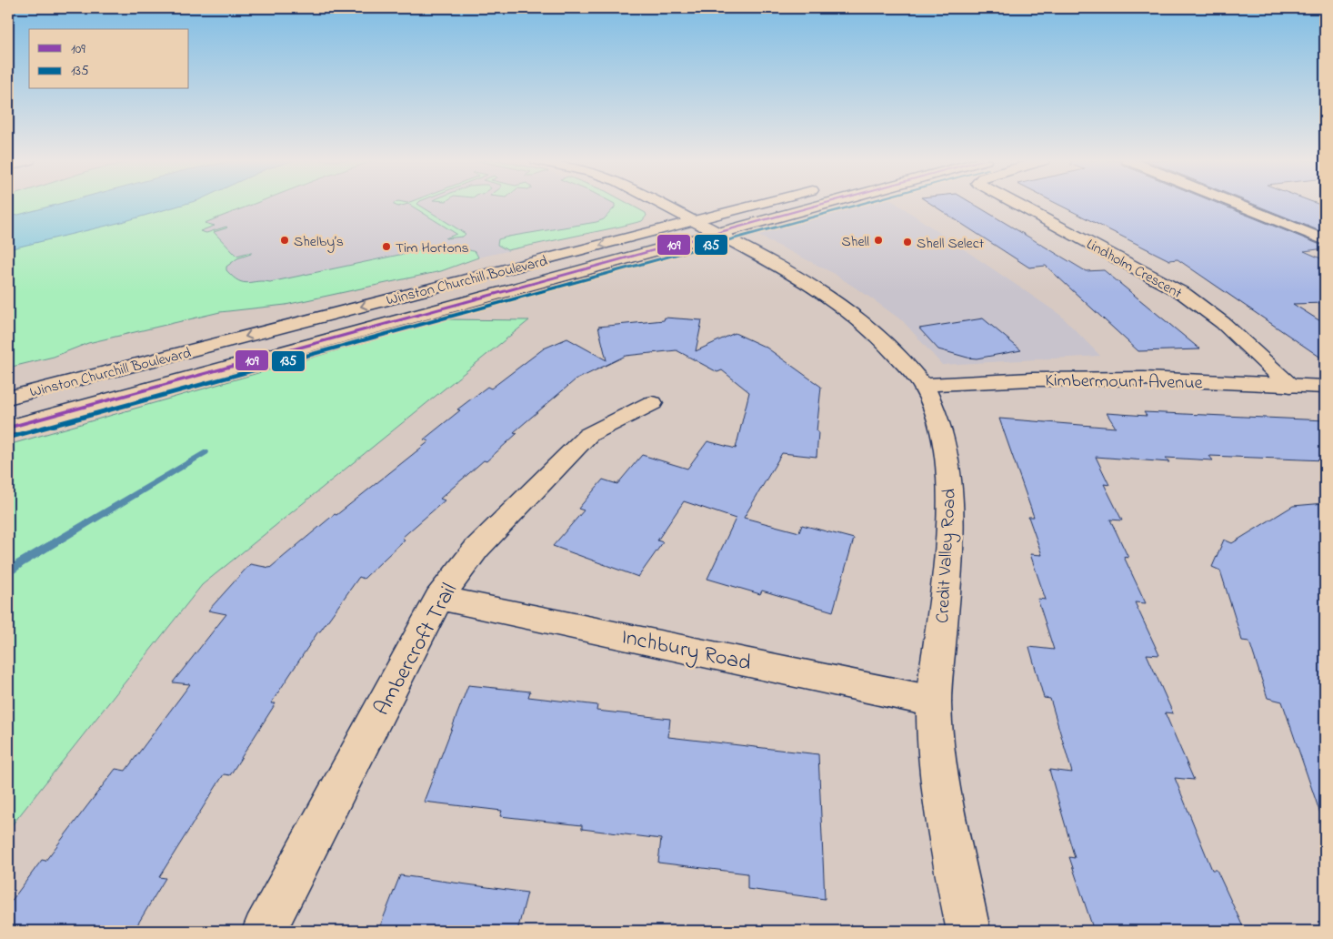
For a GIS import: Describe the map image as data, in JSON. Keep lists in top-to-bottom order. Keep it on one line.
{"streets":{"street":["Lindholm Crescent","Winston Churchill Boulevard","Kimbermount Avenue","Credit Valley Road","Ambercroft Trail","Inchbury Road"]},"crossings":[["Lindholm Crescent","Kimbermount Avenue"],["Winston Churchill Boulevard","Credit Valley Road"],["Kimbermount Avenue","Credit Valley Road"],["Credit Valley Road","Inchbury Road"],["Ambercroft Trail","Inchbury Road"]],"places":["Shelby’s","Shell","Shell Select","Tim Hortons"],"lines":["transit line 109","transit line 135"],"legend":["109","135"]}
